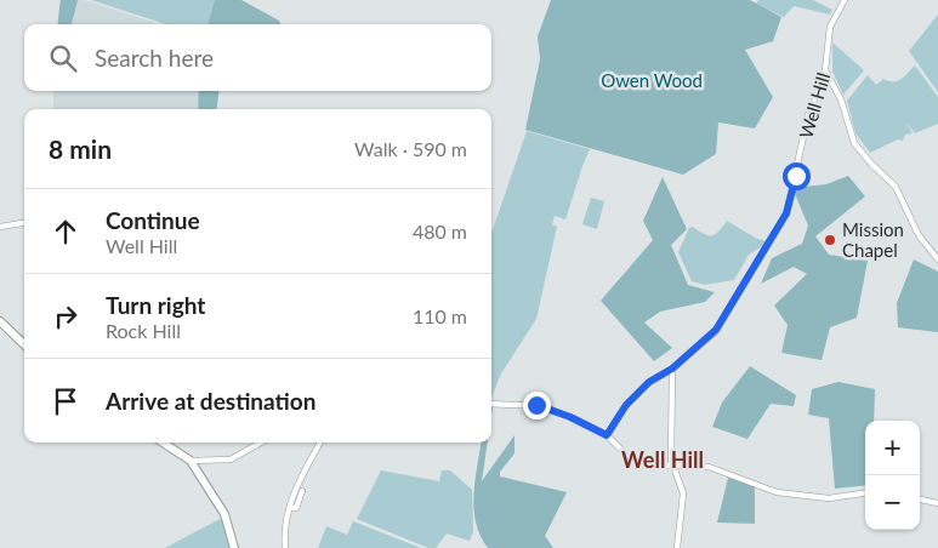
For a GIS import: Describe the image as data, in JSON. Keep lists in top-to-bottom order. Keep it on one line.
{"streets":{"street":["Well Hill"]},"districts":["Well Hill"],"parks":["Owen Wood"],"places":["Mission Chapel"],"page":{"search":"Search here","heading":["8 min","Walk · 590 m"],"list":[["Continue","Well Hill","480 m"],["Turn right","Rock Hill","110 m"],"Arrive at destination"],"map_buttons":["+","−"]}}
